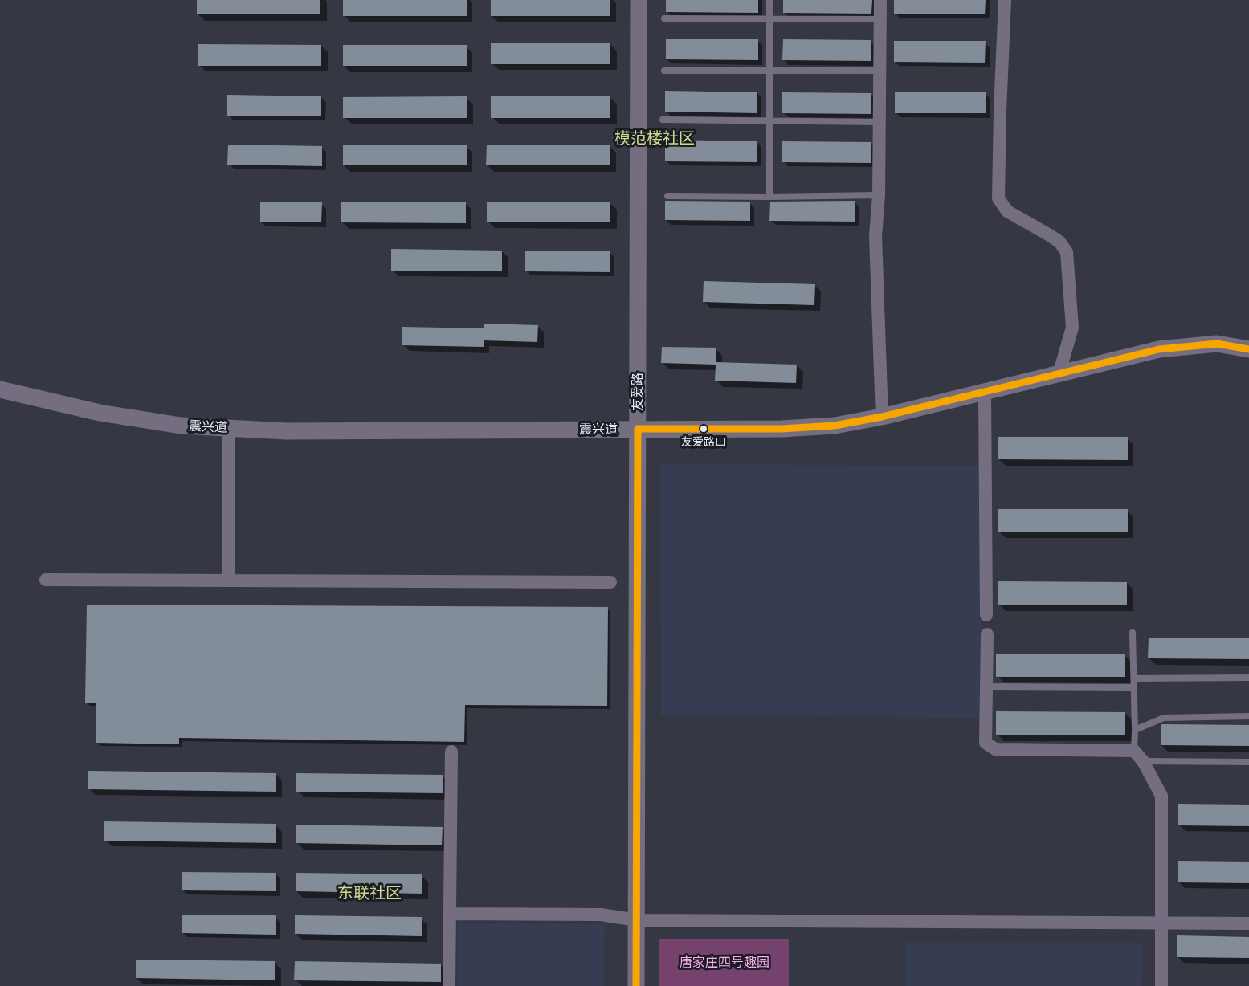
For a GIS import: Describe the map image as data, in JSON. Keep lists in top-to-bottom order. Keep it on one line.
{"streets":{"street":["友爱路","震兴道"]},"crossings":[["友爱路","震兴道"]],"districts":["模范楼社区","东联社区"],"parks":["唐家庄四号趣园"],"places":["友爱路口"]}
